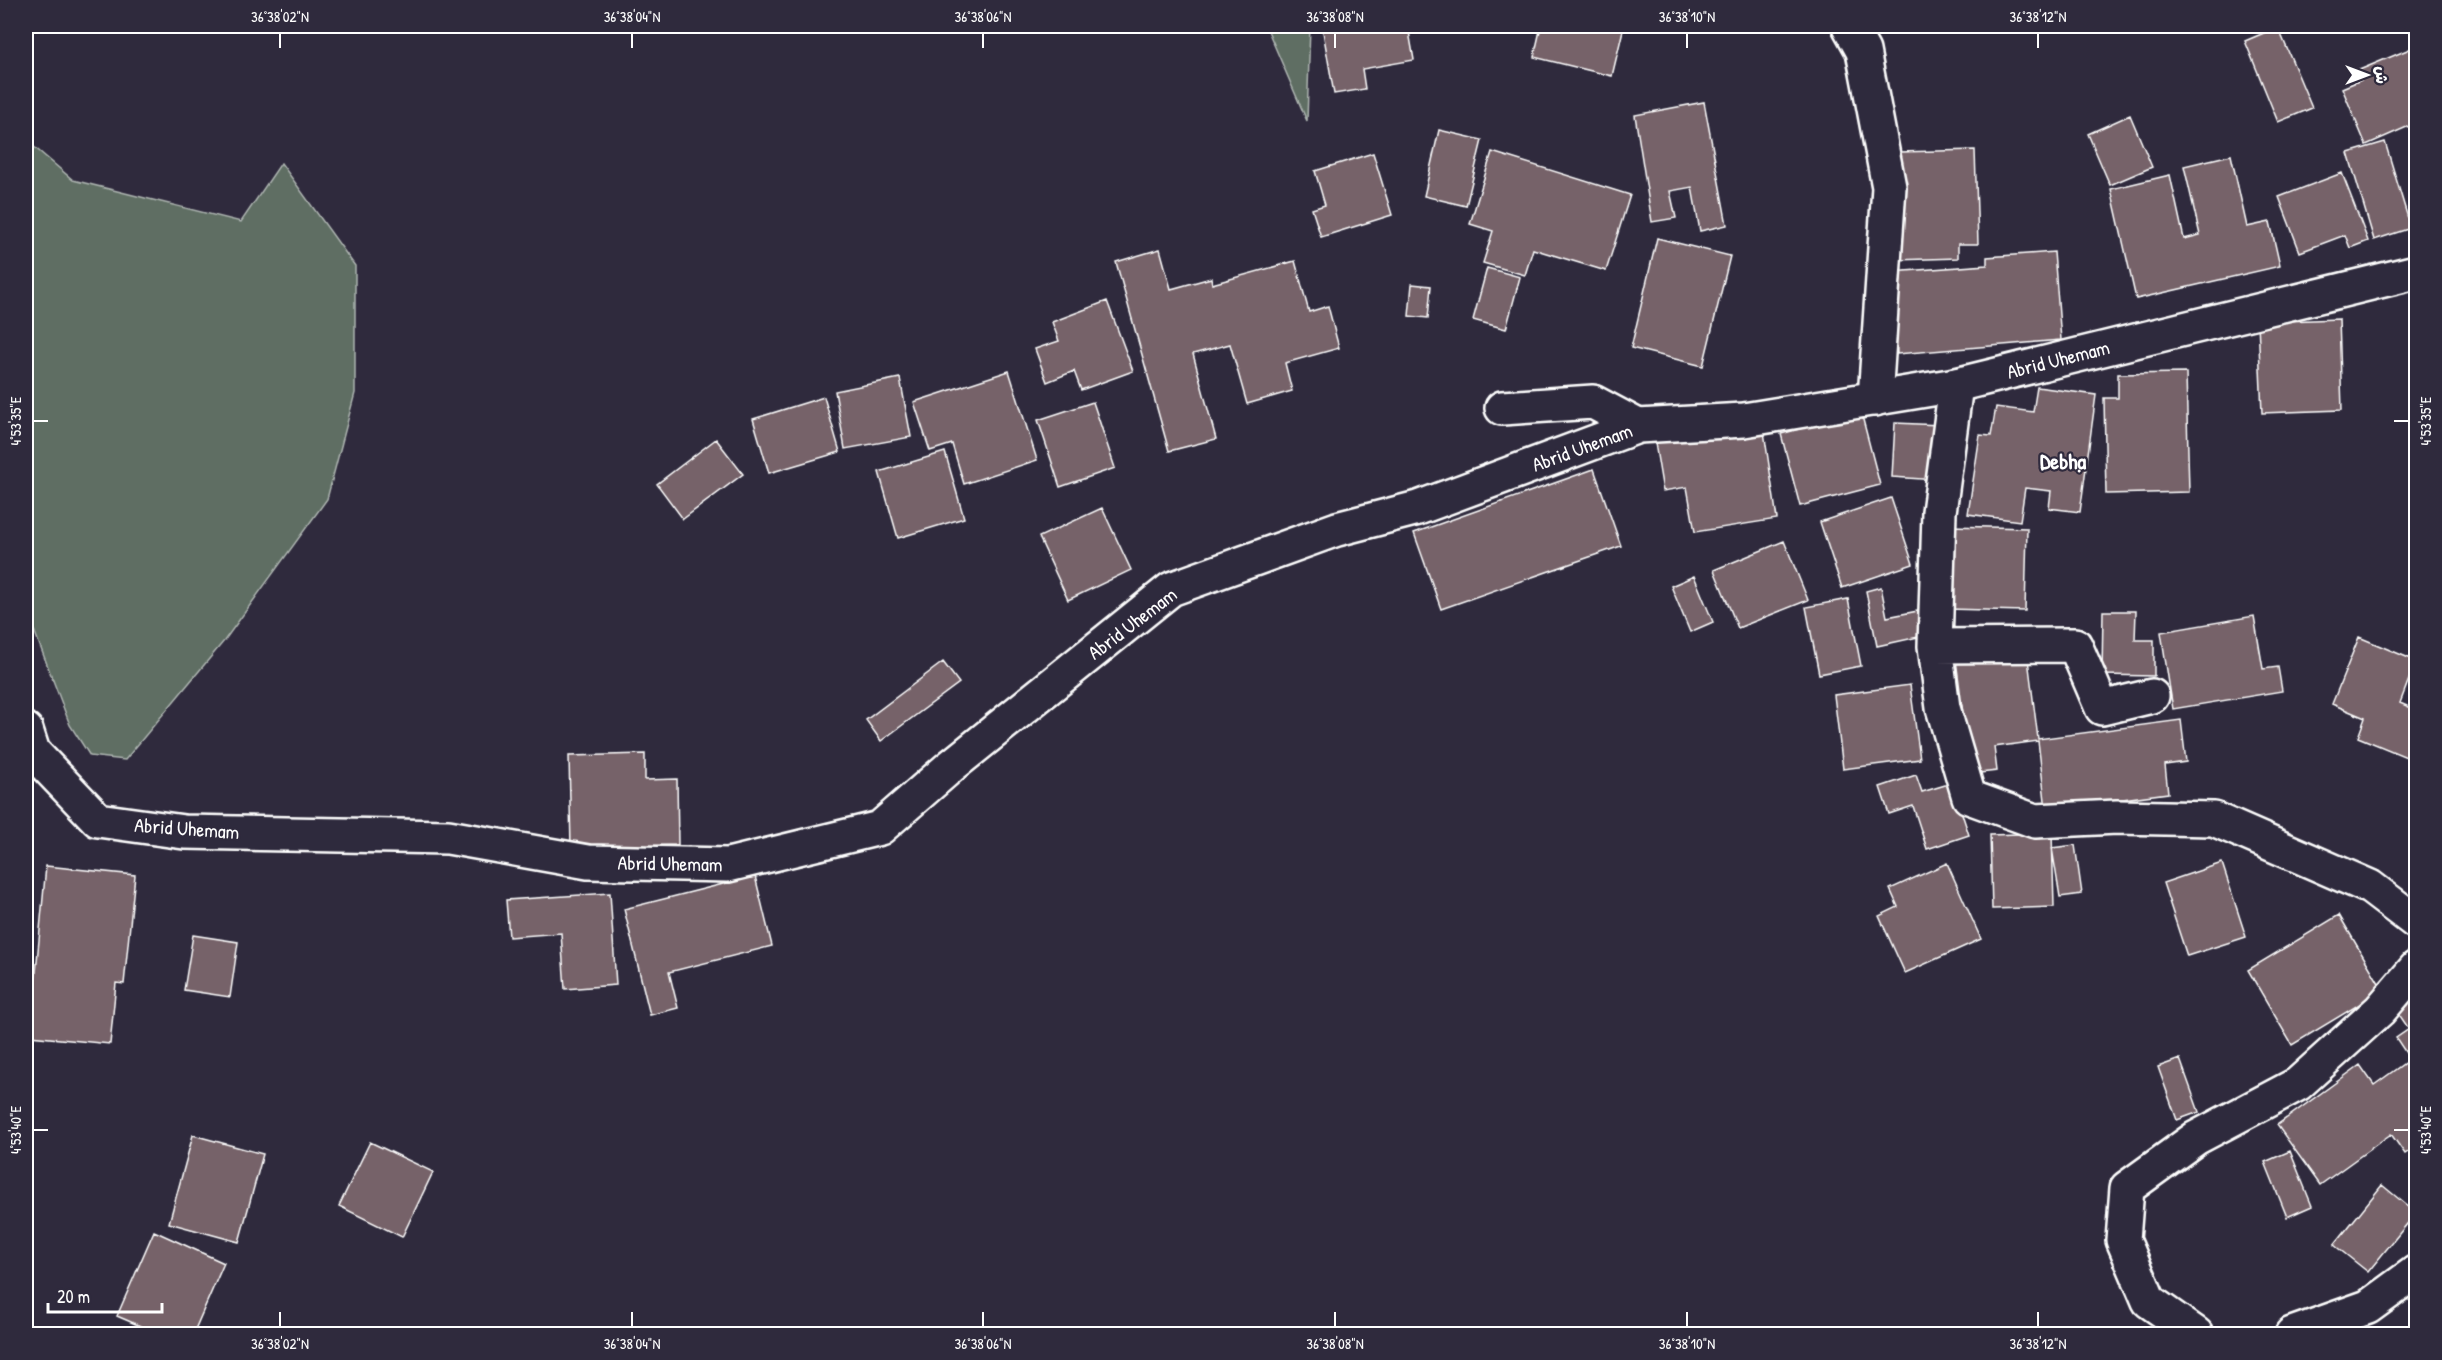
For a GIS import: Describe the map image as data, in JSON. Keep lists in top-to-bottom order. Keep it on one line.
{"streets":{"street":["Abrid Uhemam"]},"districts":["Debḥa"],"scale_bar":"20 m","north":"right","coordinates":["36°38'02\"N","36°38'04\"N","36°38'06\"N","36°38'08\"N","36°38'10\"N","36°38'12\"N","4°53'35\"E","4°53'40\"E"]}
